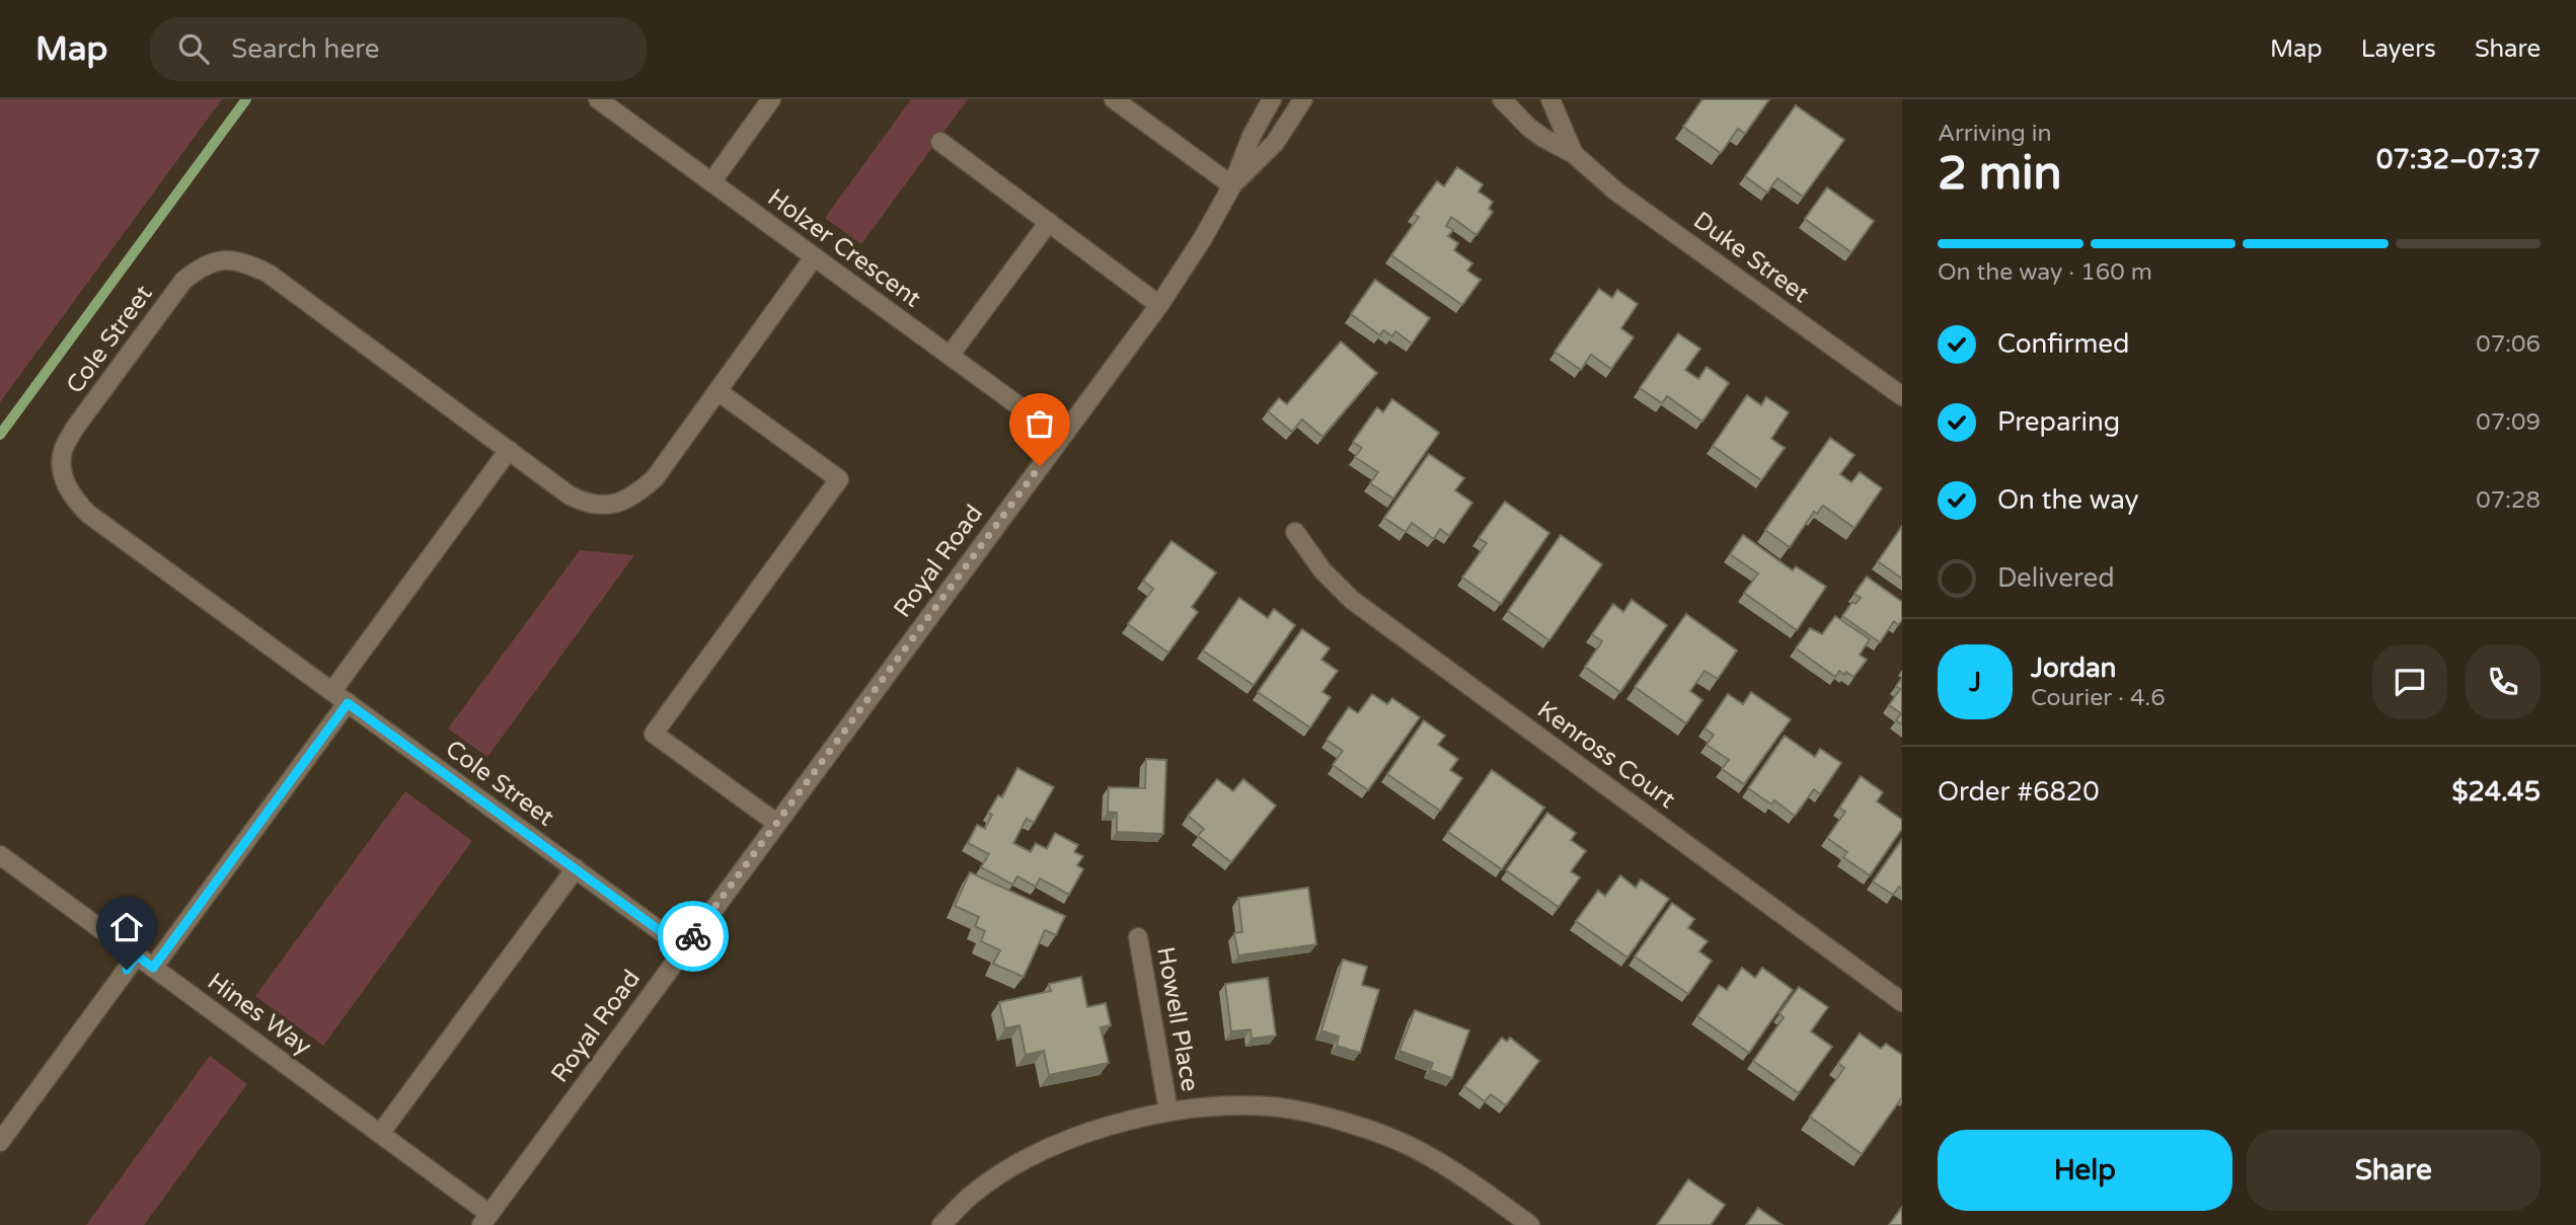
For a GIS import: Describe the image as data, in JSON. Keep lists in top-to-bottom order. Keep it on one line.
{"streets":{"street":["Holzer Crescent","Duke Street","Cole Street","Royal Road","Kenross Court","Hines Way","Howell Place"]},"crossings":[["Holzer Crescent","Cole Street"],["Holzer Crescent","Royal Road"],["Cole Street","Royal Road"],["Royal Road","Hines Way"]],"page":{"header":"Map","search":"Search here","nav":["Map","Layers","Share"],"heading":["2 min","Arriving in","07:32–07:37"],"panel":["Jordan","Courier · 4.6","Order #6820","$24.45"],"bar":"On the way · 160 m","list":[["Confirmed","07:06"],["Preparing","07:09"],["On the way","07:28"],"Delivered"],"round":"J","buttons":["Help","Share"]}}
